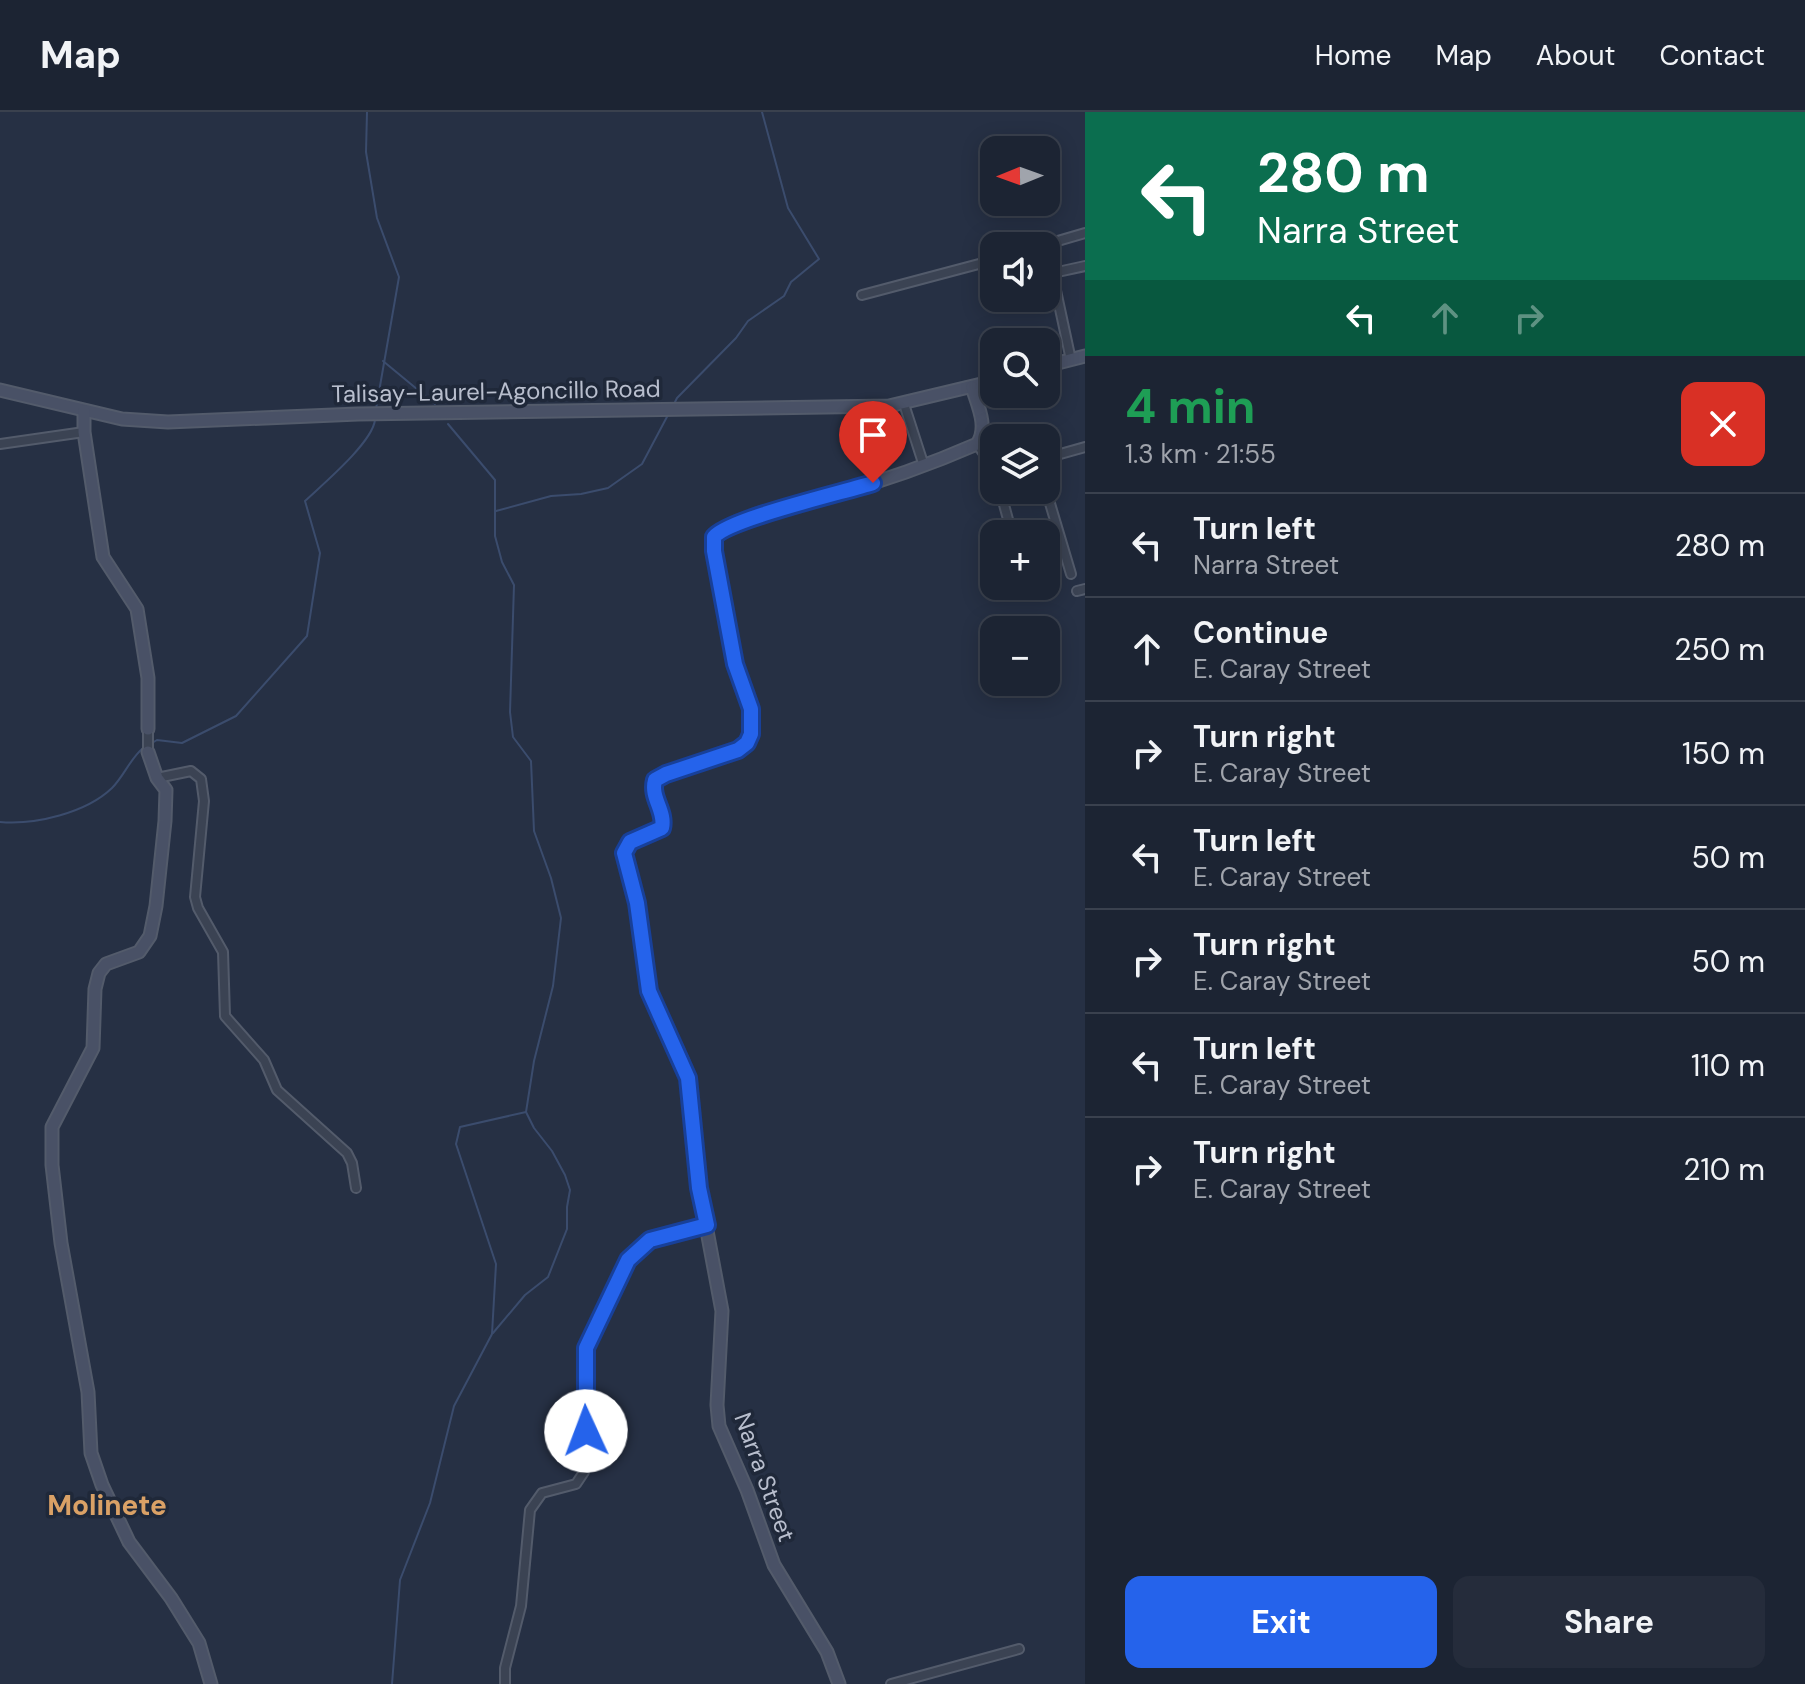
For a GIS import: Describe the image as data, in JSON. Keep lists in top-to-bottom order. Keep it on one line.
{"streets":{"street":["Talisay-Laurel-Agoncillo Road","Narra Street"]},"districts":["Molinete"],"north":"left","page":{"header":"Map","nav":["Home","Map","About","Contact"],"turn":["280 m","Narra Street"],"map_buttons":["+","−"],"heading":["4 min","1.3 km · 21:55"],"list":[{"name":"Turn left","note":"Narra Street","value":"280 m"},{"name":"Continue","note":"E. Caray Street","value":"250 m"},{"name":"Turn right","note":"E. Caray Street","value":"150 m"},{"name":"Turn left","note":"E. Caray Street","value":"50 m"},{"name":"Turn right","note":"E. Caray Street","value":"50 m"},{"name":"Turn left","note":"E. Caray Street","value":"110 m"},{"name":"Turn right","note":"E. Caray Street","value":"210 m"}],"buttons":["Exit","Share"]}}
